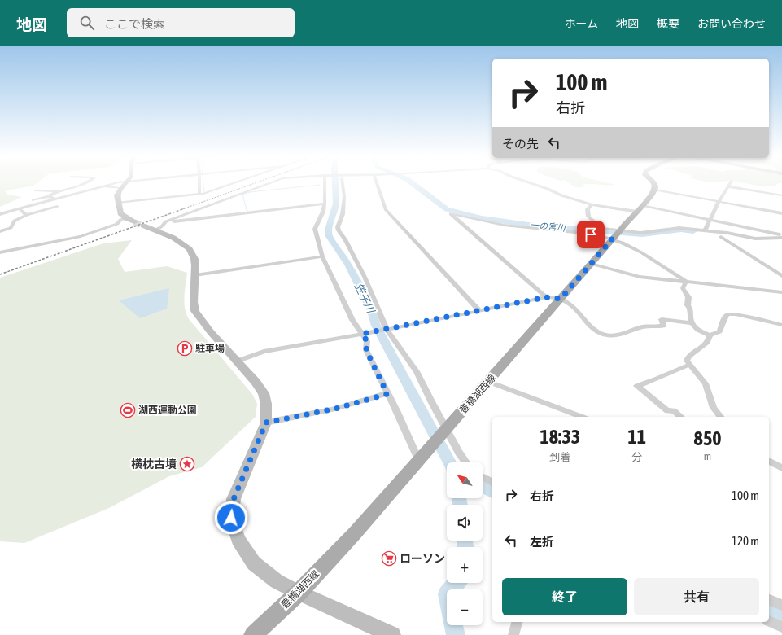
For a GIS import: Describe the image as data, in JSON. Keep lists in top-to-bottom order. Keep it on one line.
{"streets":{"main road":["豊橋湖西線"]},"water":["一の宮川","笠子川"],"places":{"parking":["駐車場"],"sports":["湖西運動公園"],"place":["横枕古墳"],"supermarket":["ローソン"]},"north":"top left","page":{"header":"地図","search":"ここで検索","nav":["ホーム","地図","概要","お問い合わせ"],"turn":["100 m","右折"],"then":"その先","eta":["18:33","到着","11","分","850","m"],"map_buttons":["+","−"],"list":[{"name":"右折","value":"100 m"},{"name":"左折","value":"120 m"}],"buttons":["終了","共有"]}}
